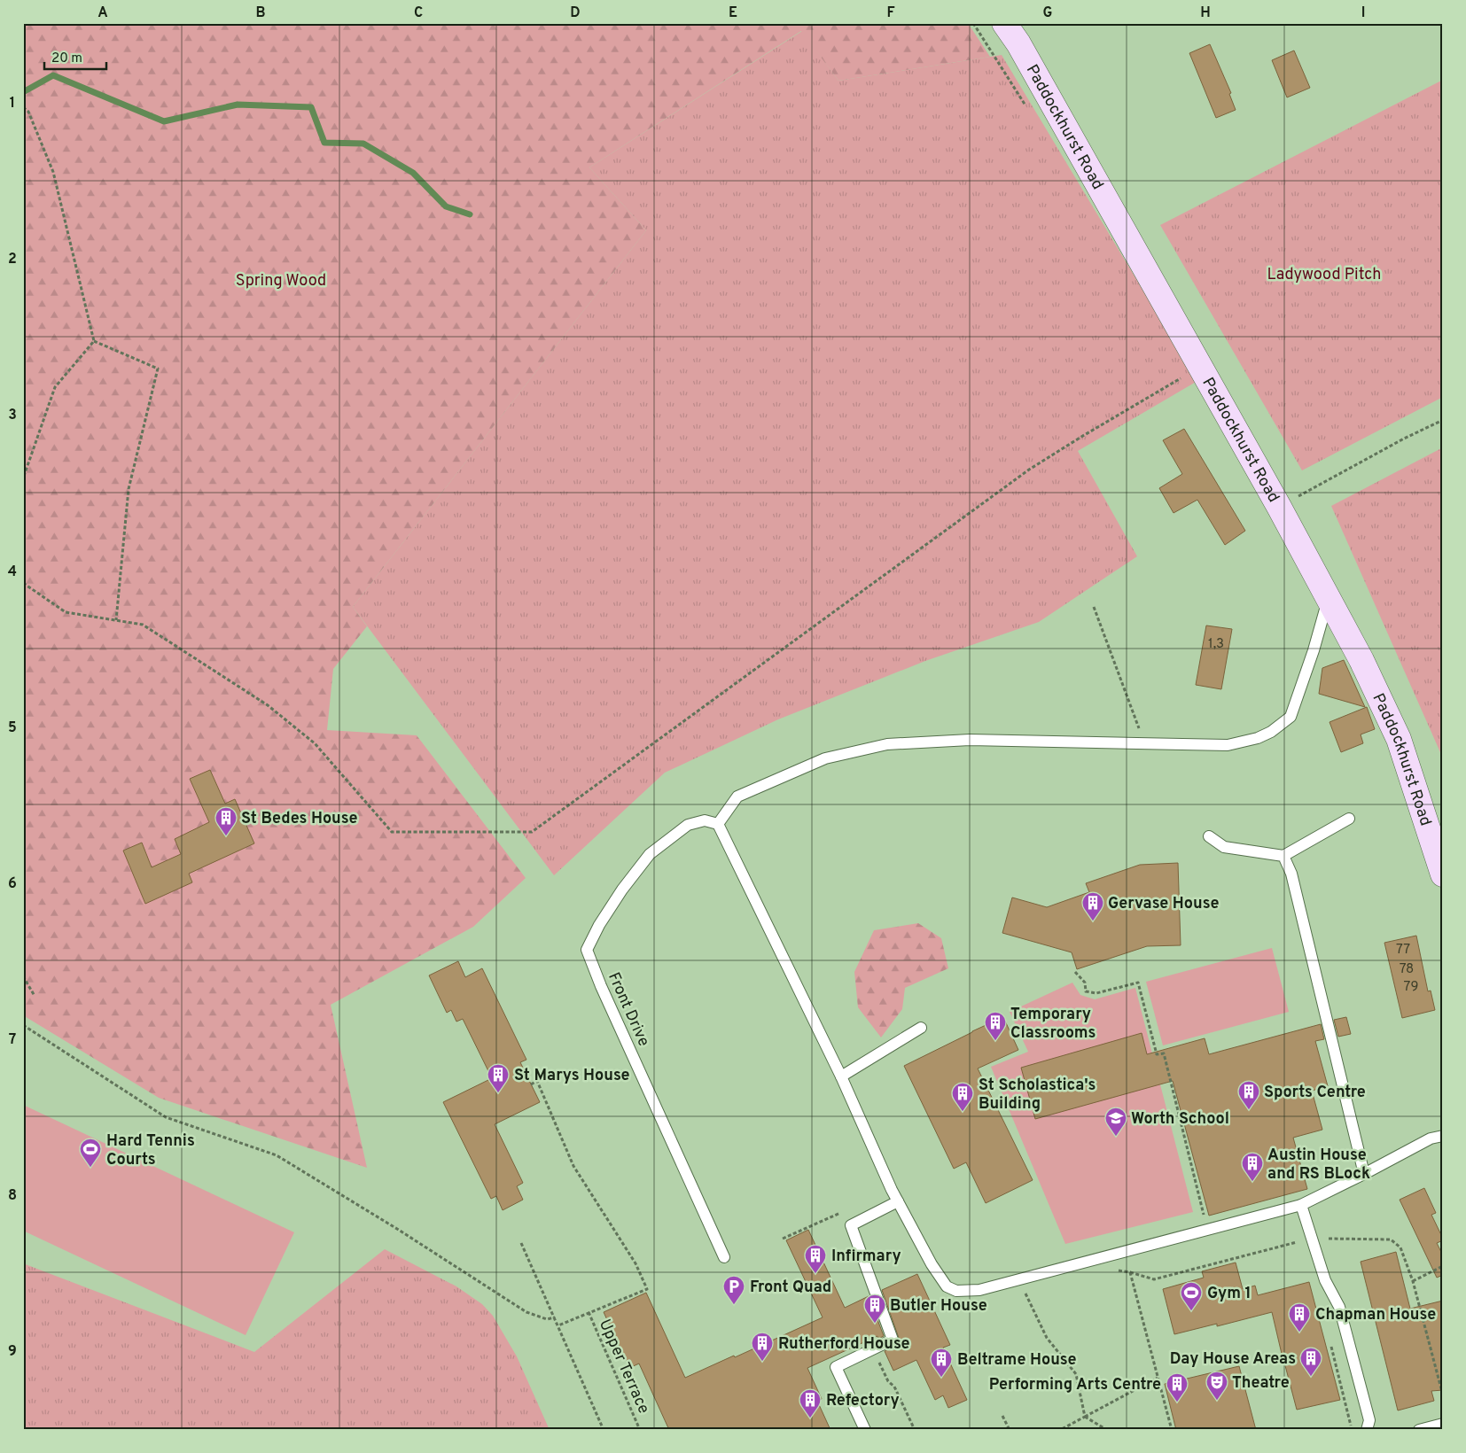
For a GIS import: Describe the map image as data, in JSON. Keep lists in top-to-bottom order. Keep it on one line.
{"streets":{"main road":["Paddockhurst Road"],"lane":["Front Drive"],"path":["Upper Terrace"]},"parks":["Ladywood Pitch","Spring Wood"],"places":{"building":["St Bedes House","Gervase House","Temporary Classrooms","St Marys House","Sports Centre","St Scholastica's Building","Austin House and RS BLock","Infirmary","Butler House","Chapman House","Rutherford House","Day House Areas","Beltrame House","Performing Arts Centre","Refectory"],"school or university":["Worth School"],"sports":["Hard Tennis Courts","Gym 1"],"parking":["Front Quad"],"theatre":["Theatre"]},"house_numbers":["1,3","77","78","79"],"scale_bar":"20 m","grid":{"columns":["A","B","C","D","E","F","G","H","I"],"rows":["1","2","3","4","5","6","7","8","9"]}}
